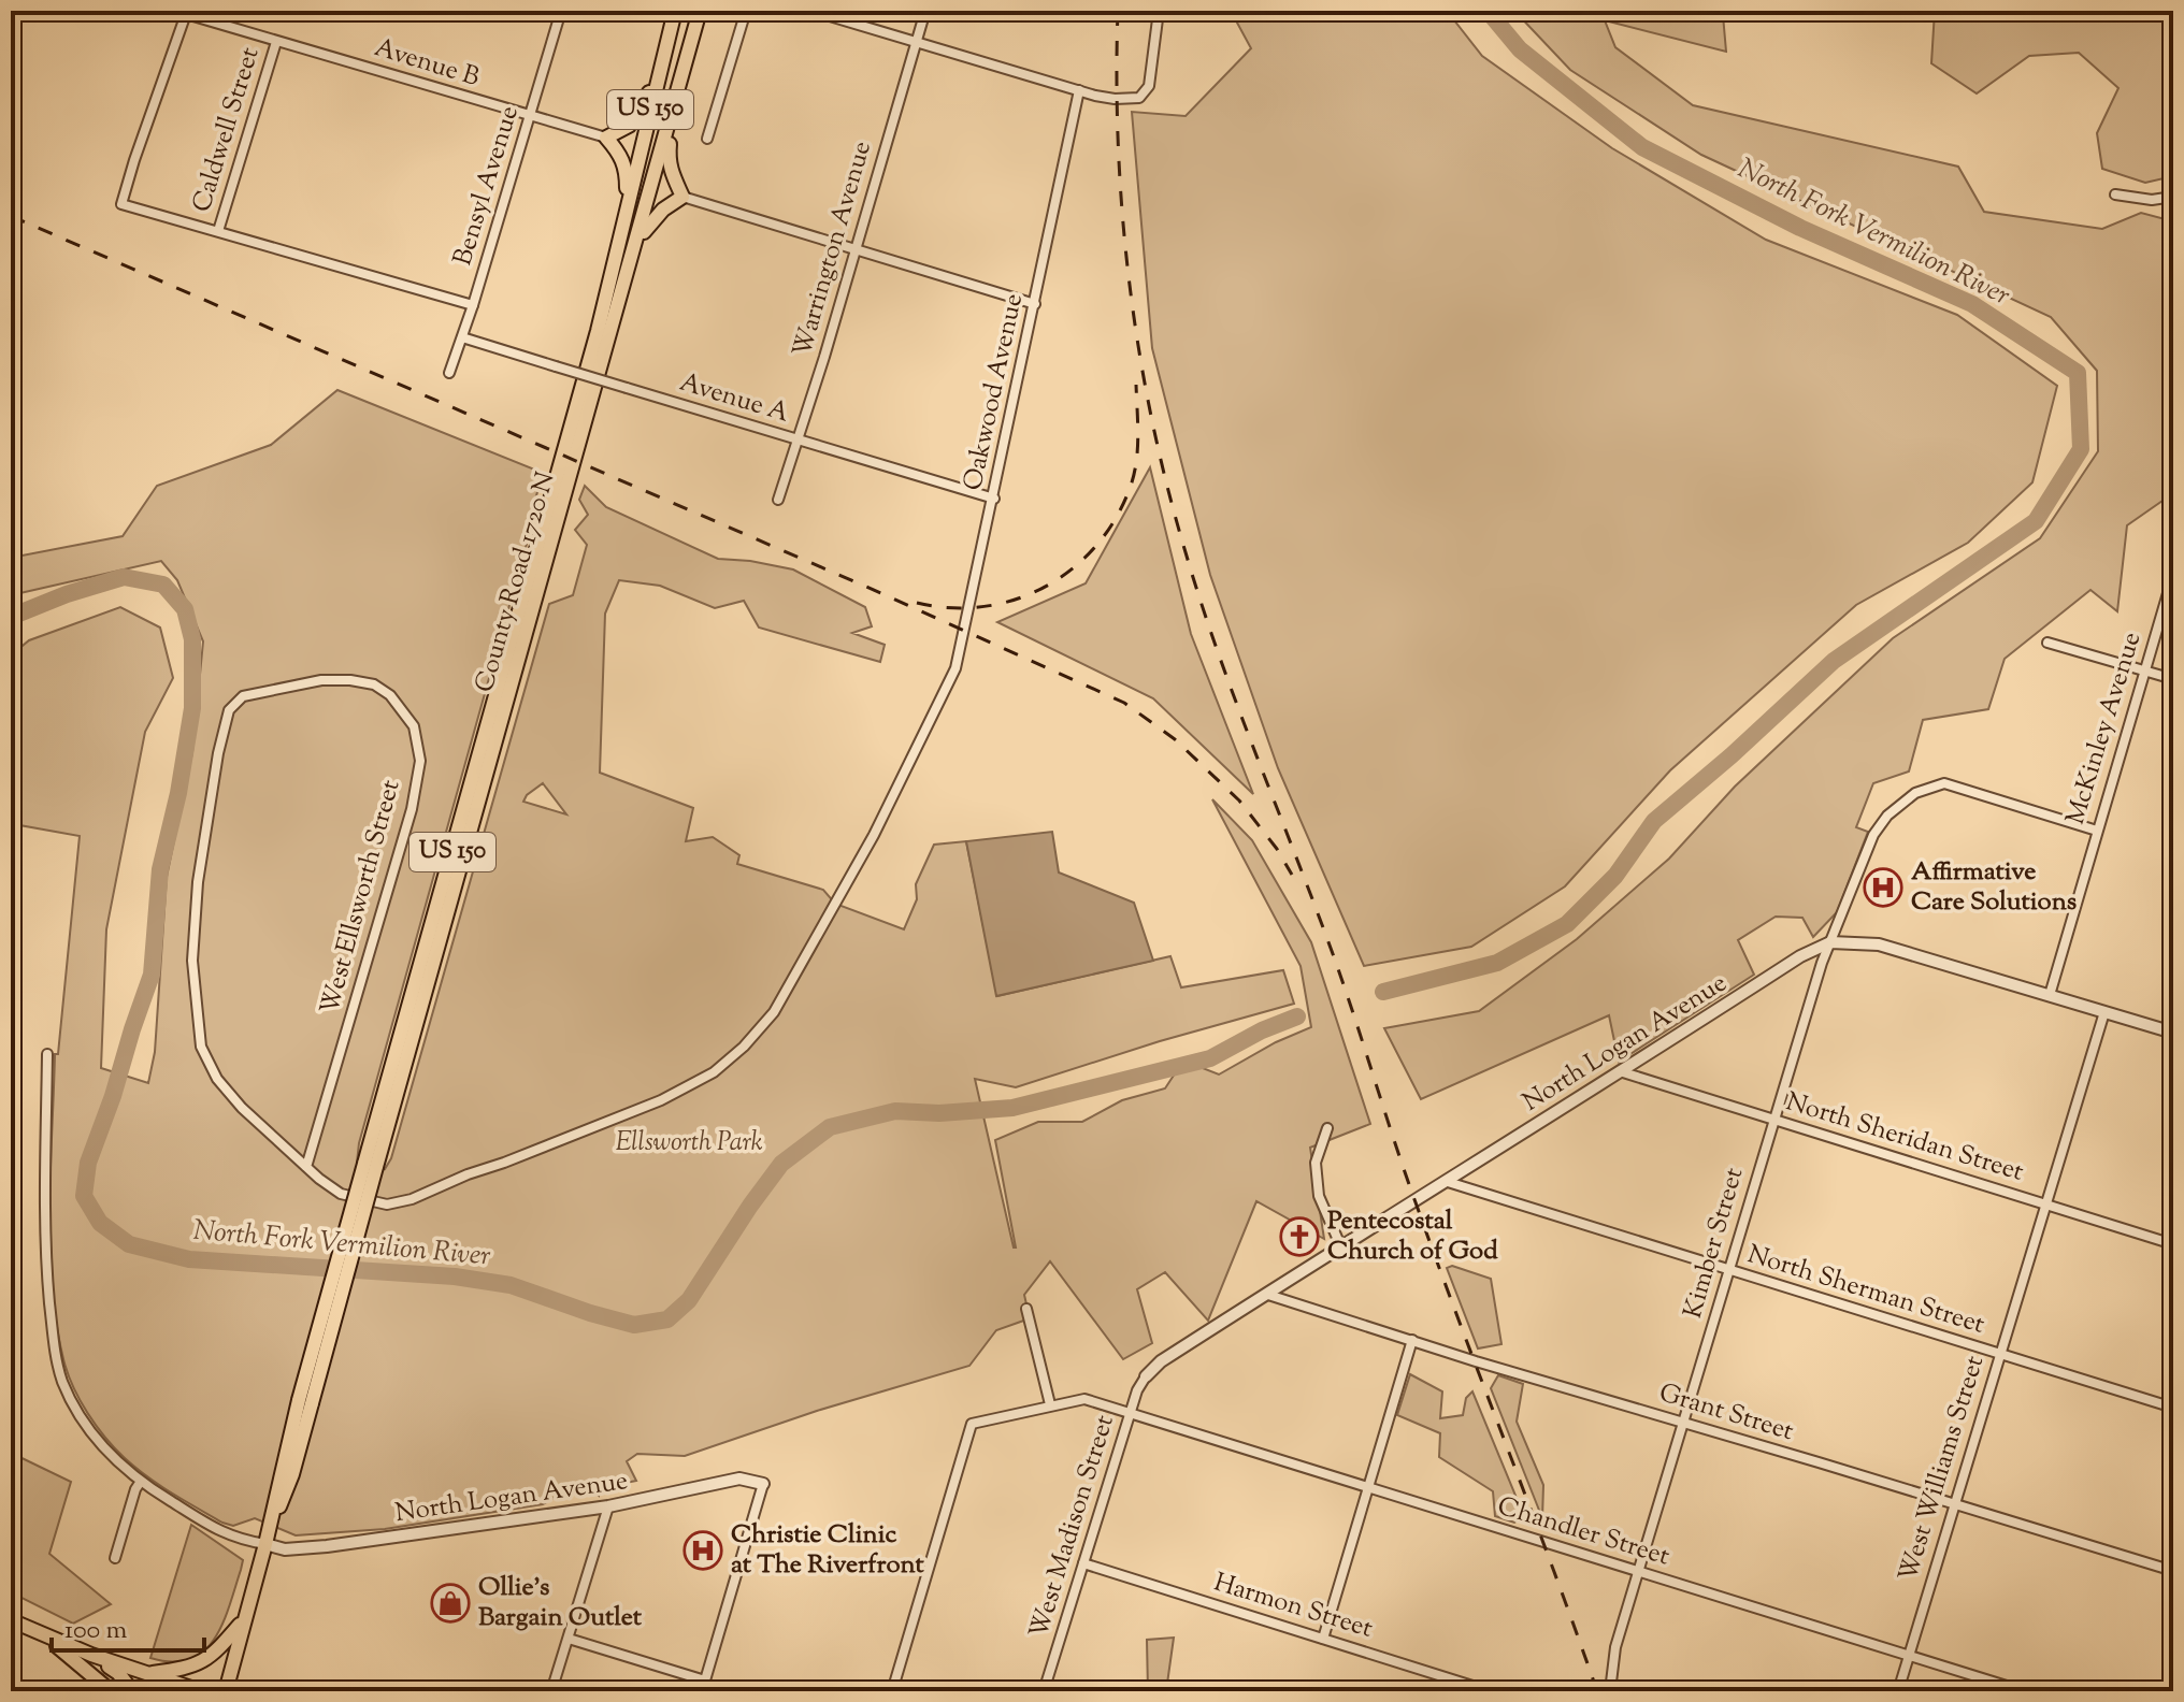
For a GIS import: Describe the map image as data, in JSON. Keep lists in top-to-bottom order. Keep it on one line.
{"streets":{"main road":["US 150","County Road 1720 N"],"street":["Avenue B","Caldwell Street","Bensyl Avenue","Warrington Avenue","Oakwood Avenue","Avenue A","McKinley Avenue","West Ellsworth Street","North Logan Avenue","North Sheridan Street","Kimber Street","North Sherman Street","Grant Street","West Williams Street","West Madison Street","Chandler Street","Harmon Street"]},"crossings":[["Avenue B","Caldwell Street"],["Avenue B","Bensyl Avenue"],["US 150","County Road 1720 N"],["US 150","North Logan Avenue"],["Bensyl Avenue","Avenue A"],["Warrington Avenue","Avenue A"],["Oakwood Avenue","Avenue A"],["Oakwood Avenue","West Ellsworth Street"],["McKinley Avenue","North Logan Avenue"],["McKinley Avenue","Kimber Street"],["North Logan Avenue","North Sheridan Street"],["North Logan Avenue","Kimber Street"],["North Logan Avenue","North Sherman Street"],["North Logan Avenue","Grant Street"],["North Logan Avenue","West Williams Street"],["North Logan Avenue","West Madison Street"],["North Sheridan Street","Kimber Street"],["North Sheridan Street","West Williams Street"],["Kimber Street","North Sherman Street"],["Kimber Street","Grant Street"],["Kimber Street","Chandler Street"],["North Sherman Street","West Williams Street"],["Grant Street","West Williams Street"],["West Williams Street","Chandler Street"],["West Madison Street","Chandler Street"],["West Madison Street","Harmon Street"]],"water":["North Fork Vermilion River"],"parks":["Ellsworth Park"],"places":{"hospital":["Affirmative Care Solutions","Christie Clinic at The Riverfront"],"church":["Pentecostal Church of God"],"shop":["Ollie's Bargain Outlet"]},"scale_bar":"100 m"}
